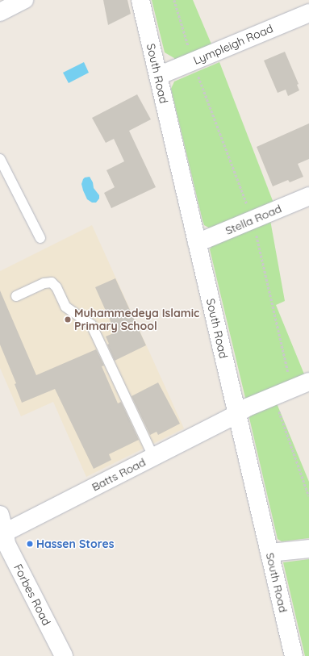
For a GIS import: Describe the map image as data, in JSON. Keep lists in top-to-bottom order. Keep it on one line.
{"streets":{"street":["Lympleigh Road","South Road","Stella Road","Batts Road","Forbes Road"]},"crossings":[["Lympleigh Road","South Road"],["South Road","Stella Road"],["South Road","Batts Road"],["Batts Road","Forbes Road"]],"places":["Muhammedeya Islamic Primary School","Hassen Stores"]}
